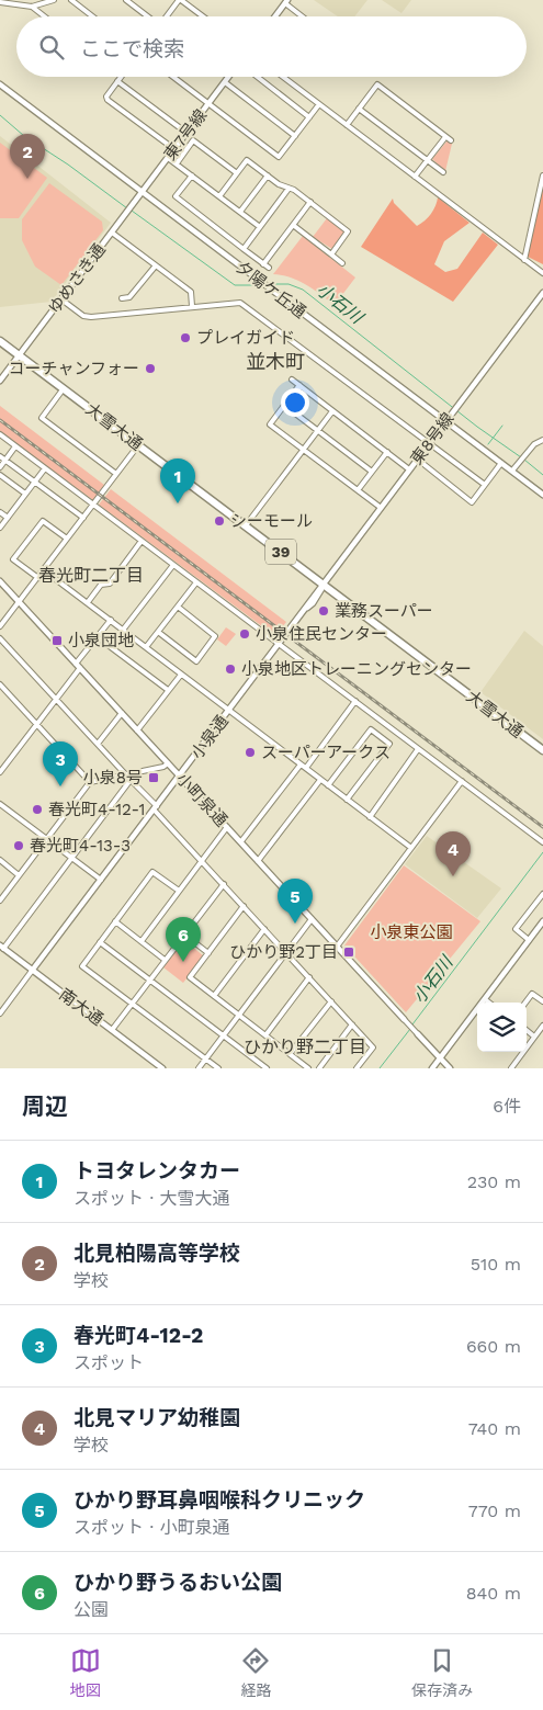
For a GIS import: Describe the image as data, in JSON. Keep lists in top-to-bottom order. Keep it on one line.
{"streets":{"highway":["大雪大通","39"],"street":["東7号線","ゆめさき通","夕陽ケ丘通","東8号線","小泉通","小町泉通","南大通"]},"crossings":[["東7号線","ゆめさき通"],["東7号線","夕陽ケ丘通"],["ゆめさき通","大雪大通"],["夕陽ケ丘通","東8号線"],["大雪大通","東8号線"],["大雪大通","小泉通"],["東8号線","小泉通"],["小泉通","小町泉通"],["小泉通","南大通"]],"districts":["並木町","春光町二丁目","ひかり野二丁目"],"water":["小石川"],"parks":["小泉東公園"],"places":{"other":["プレイガイド","コーチャンフォー","シーモール","業務スーパー","小泉住民センター","小泉地区トレーニングセンター","スーパーアークス","春光町4-12-1","春光町4-13-3"],"transit":["小泉団地","小泉8号","ひかり野2丁目"]},"page":{"search":"ここで検索","pins":["2","1","3","4","5","6"],"heading":["周辺","6件"],"list":[{"mark":"1","name":"トヨタレンタカー","note":"スポット · 大雪大通","value":"230 m"},{"mark":"2","name":"北見柏陽高等学校","note":"学校","value":"510 m"},{"mark":"3","name":"春光町4-12-2","note":"スポット","value":"660 m"},{"mark":"4","name":"北見マリア幼稚園","note":"学校","value":"740 m"},{"mark":"5","name":"ひかり野耳鼻咽喉科クリニック","note":"スポット · 小町泉通","value":"770 m"},{"mark":"6","name":"ひかり野うるおい公園","note":"公園","value":"840 m"}],"nav":["地図","経路","保存済み"]}}
